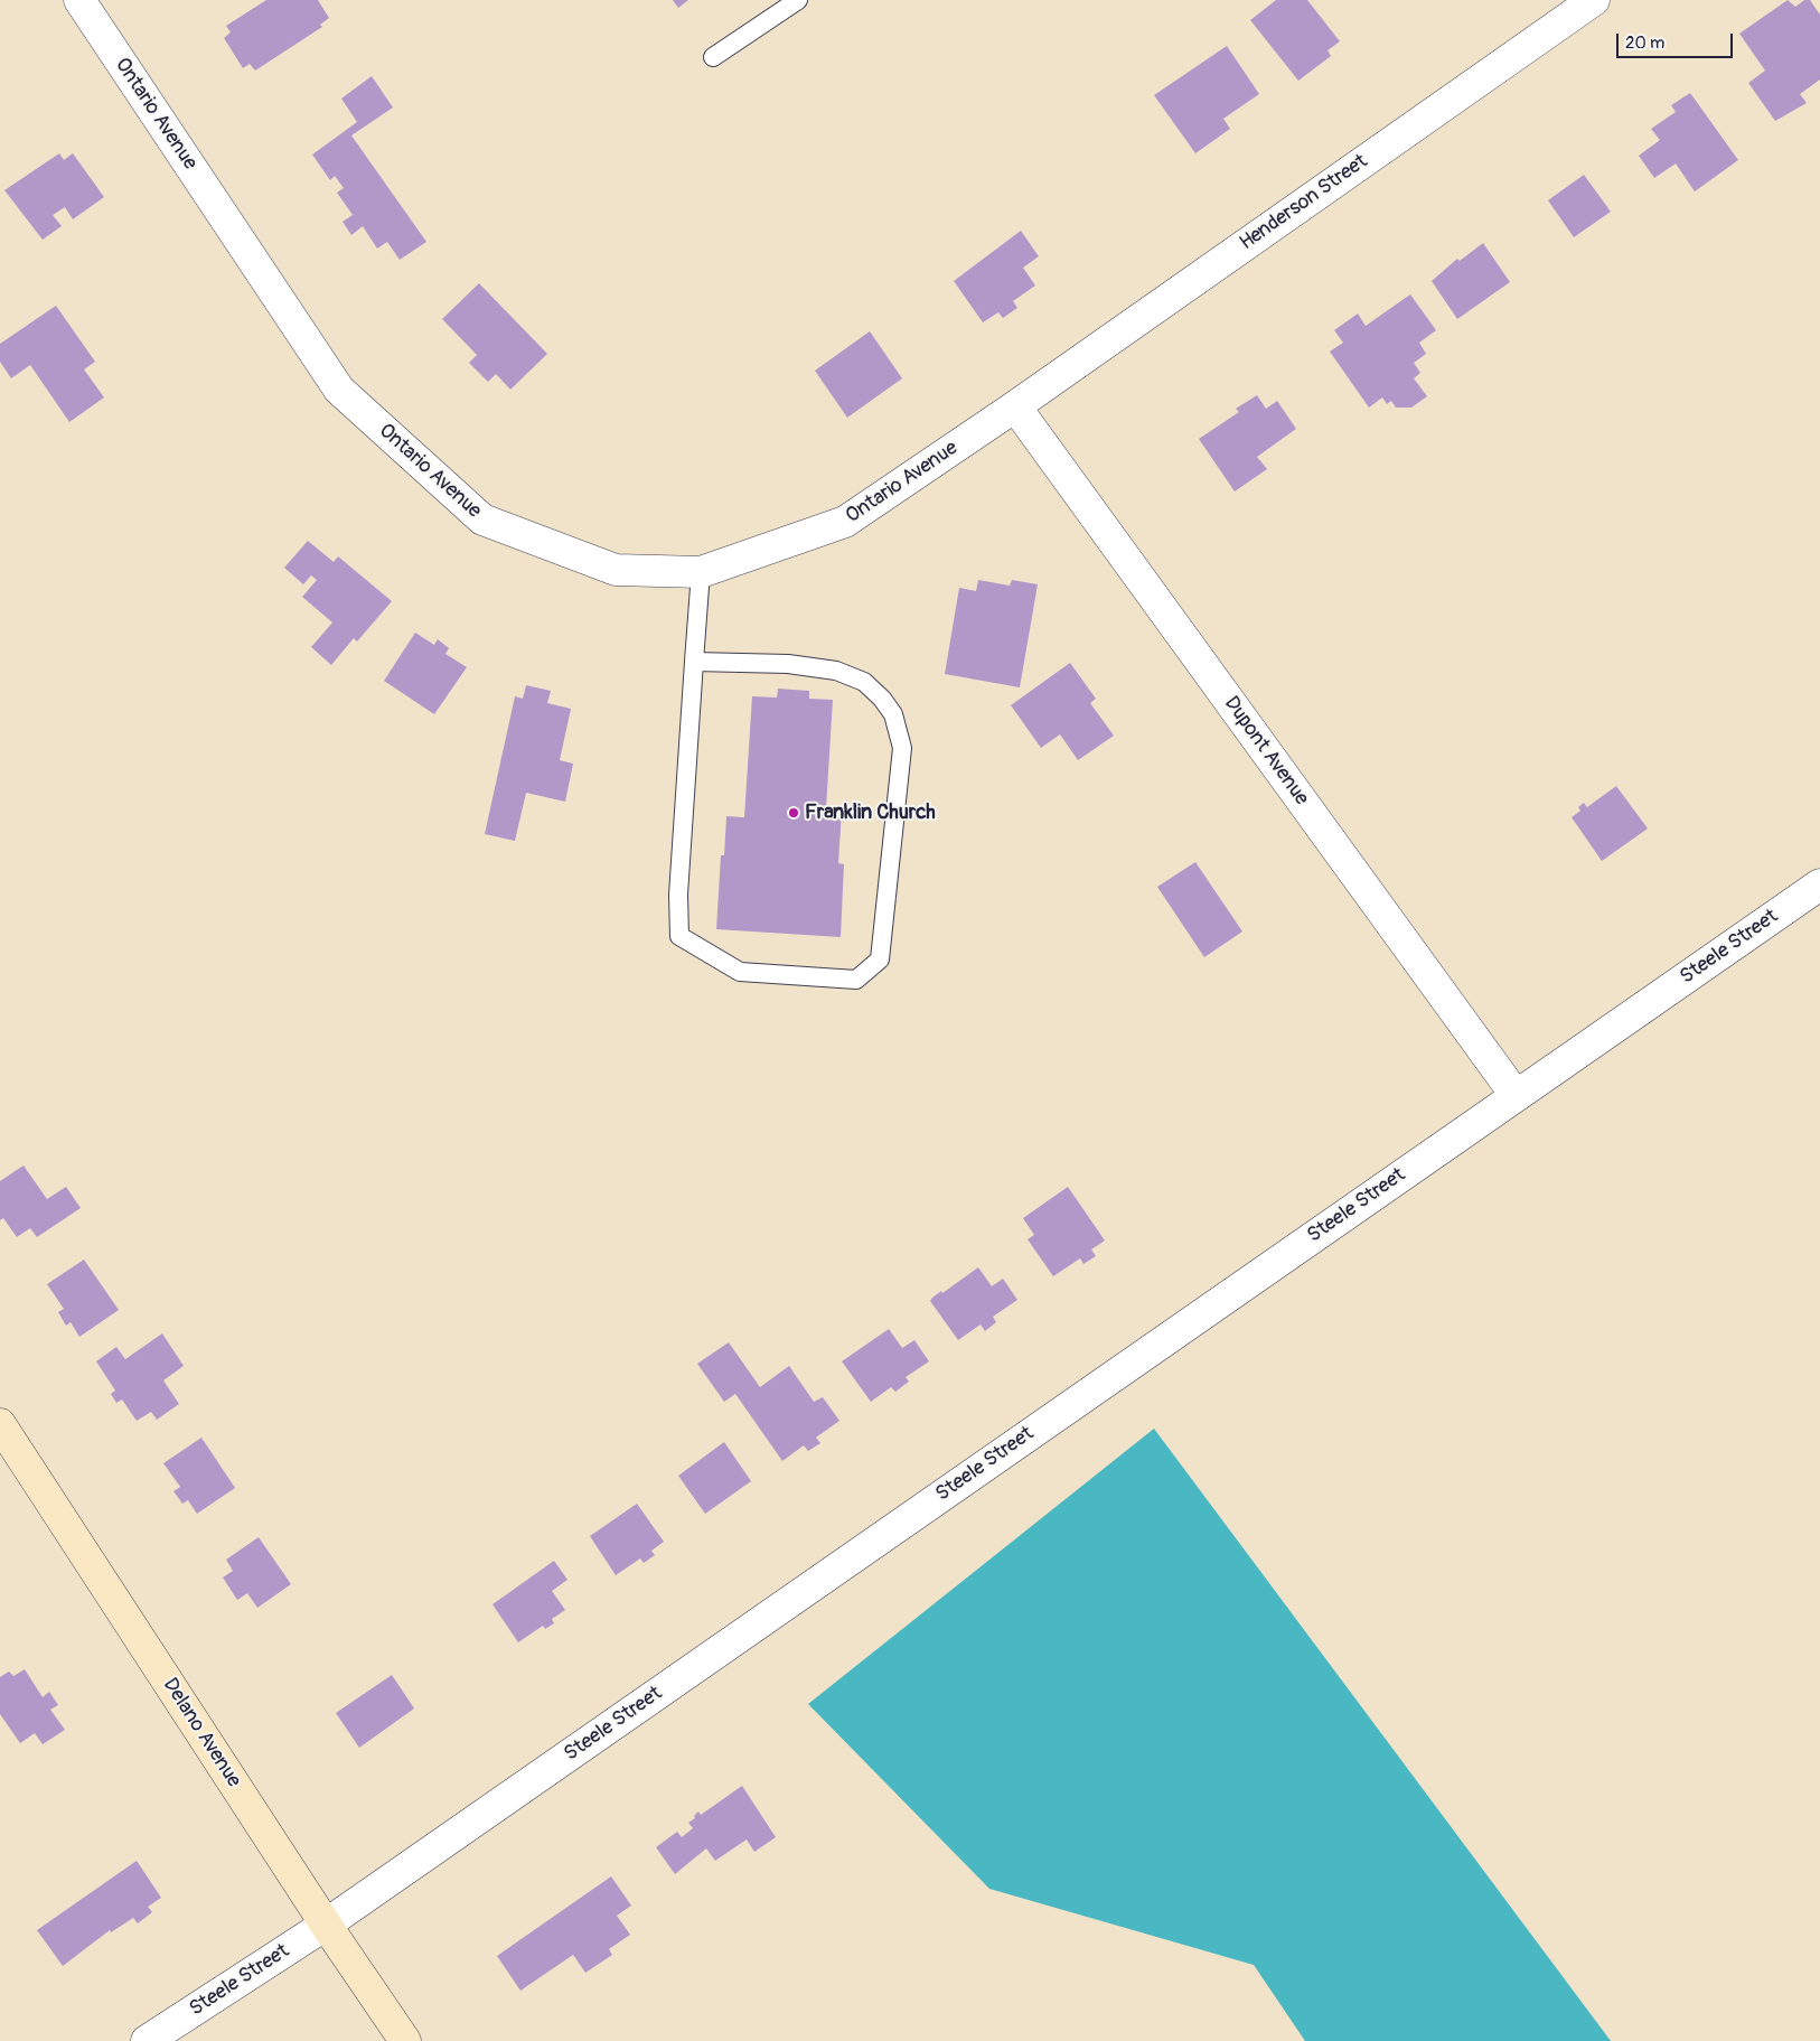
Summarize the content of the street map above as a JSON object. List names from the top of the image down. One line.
{"streets":{"main road":["Delano Avenue"],"street":["Ontario Avenue","Henderson Street","Dupont Avenue","Steele Street"]},"crossings":[["Ontario Avenue","Henderson Street"],["Ontario Avenue","Dupont Avenue"],["Henderson Street","Dupont Avenue"],["Dupont Avenue","Steele Street"],["Steele Street","Delano Avenue"]],"places":["Franklin Church"],"scale_bar":"20 m"}
